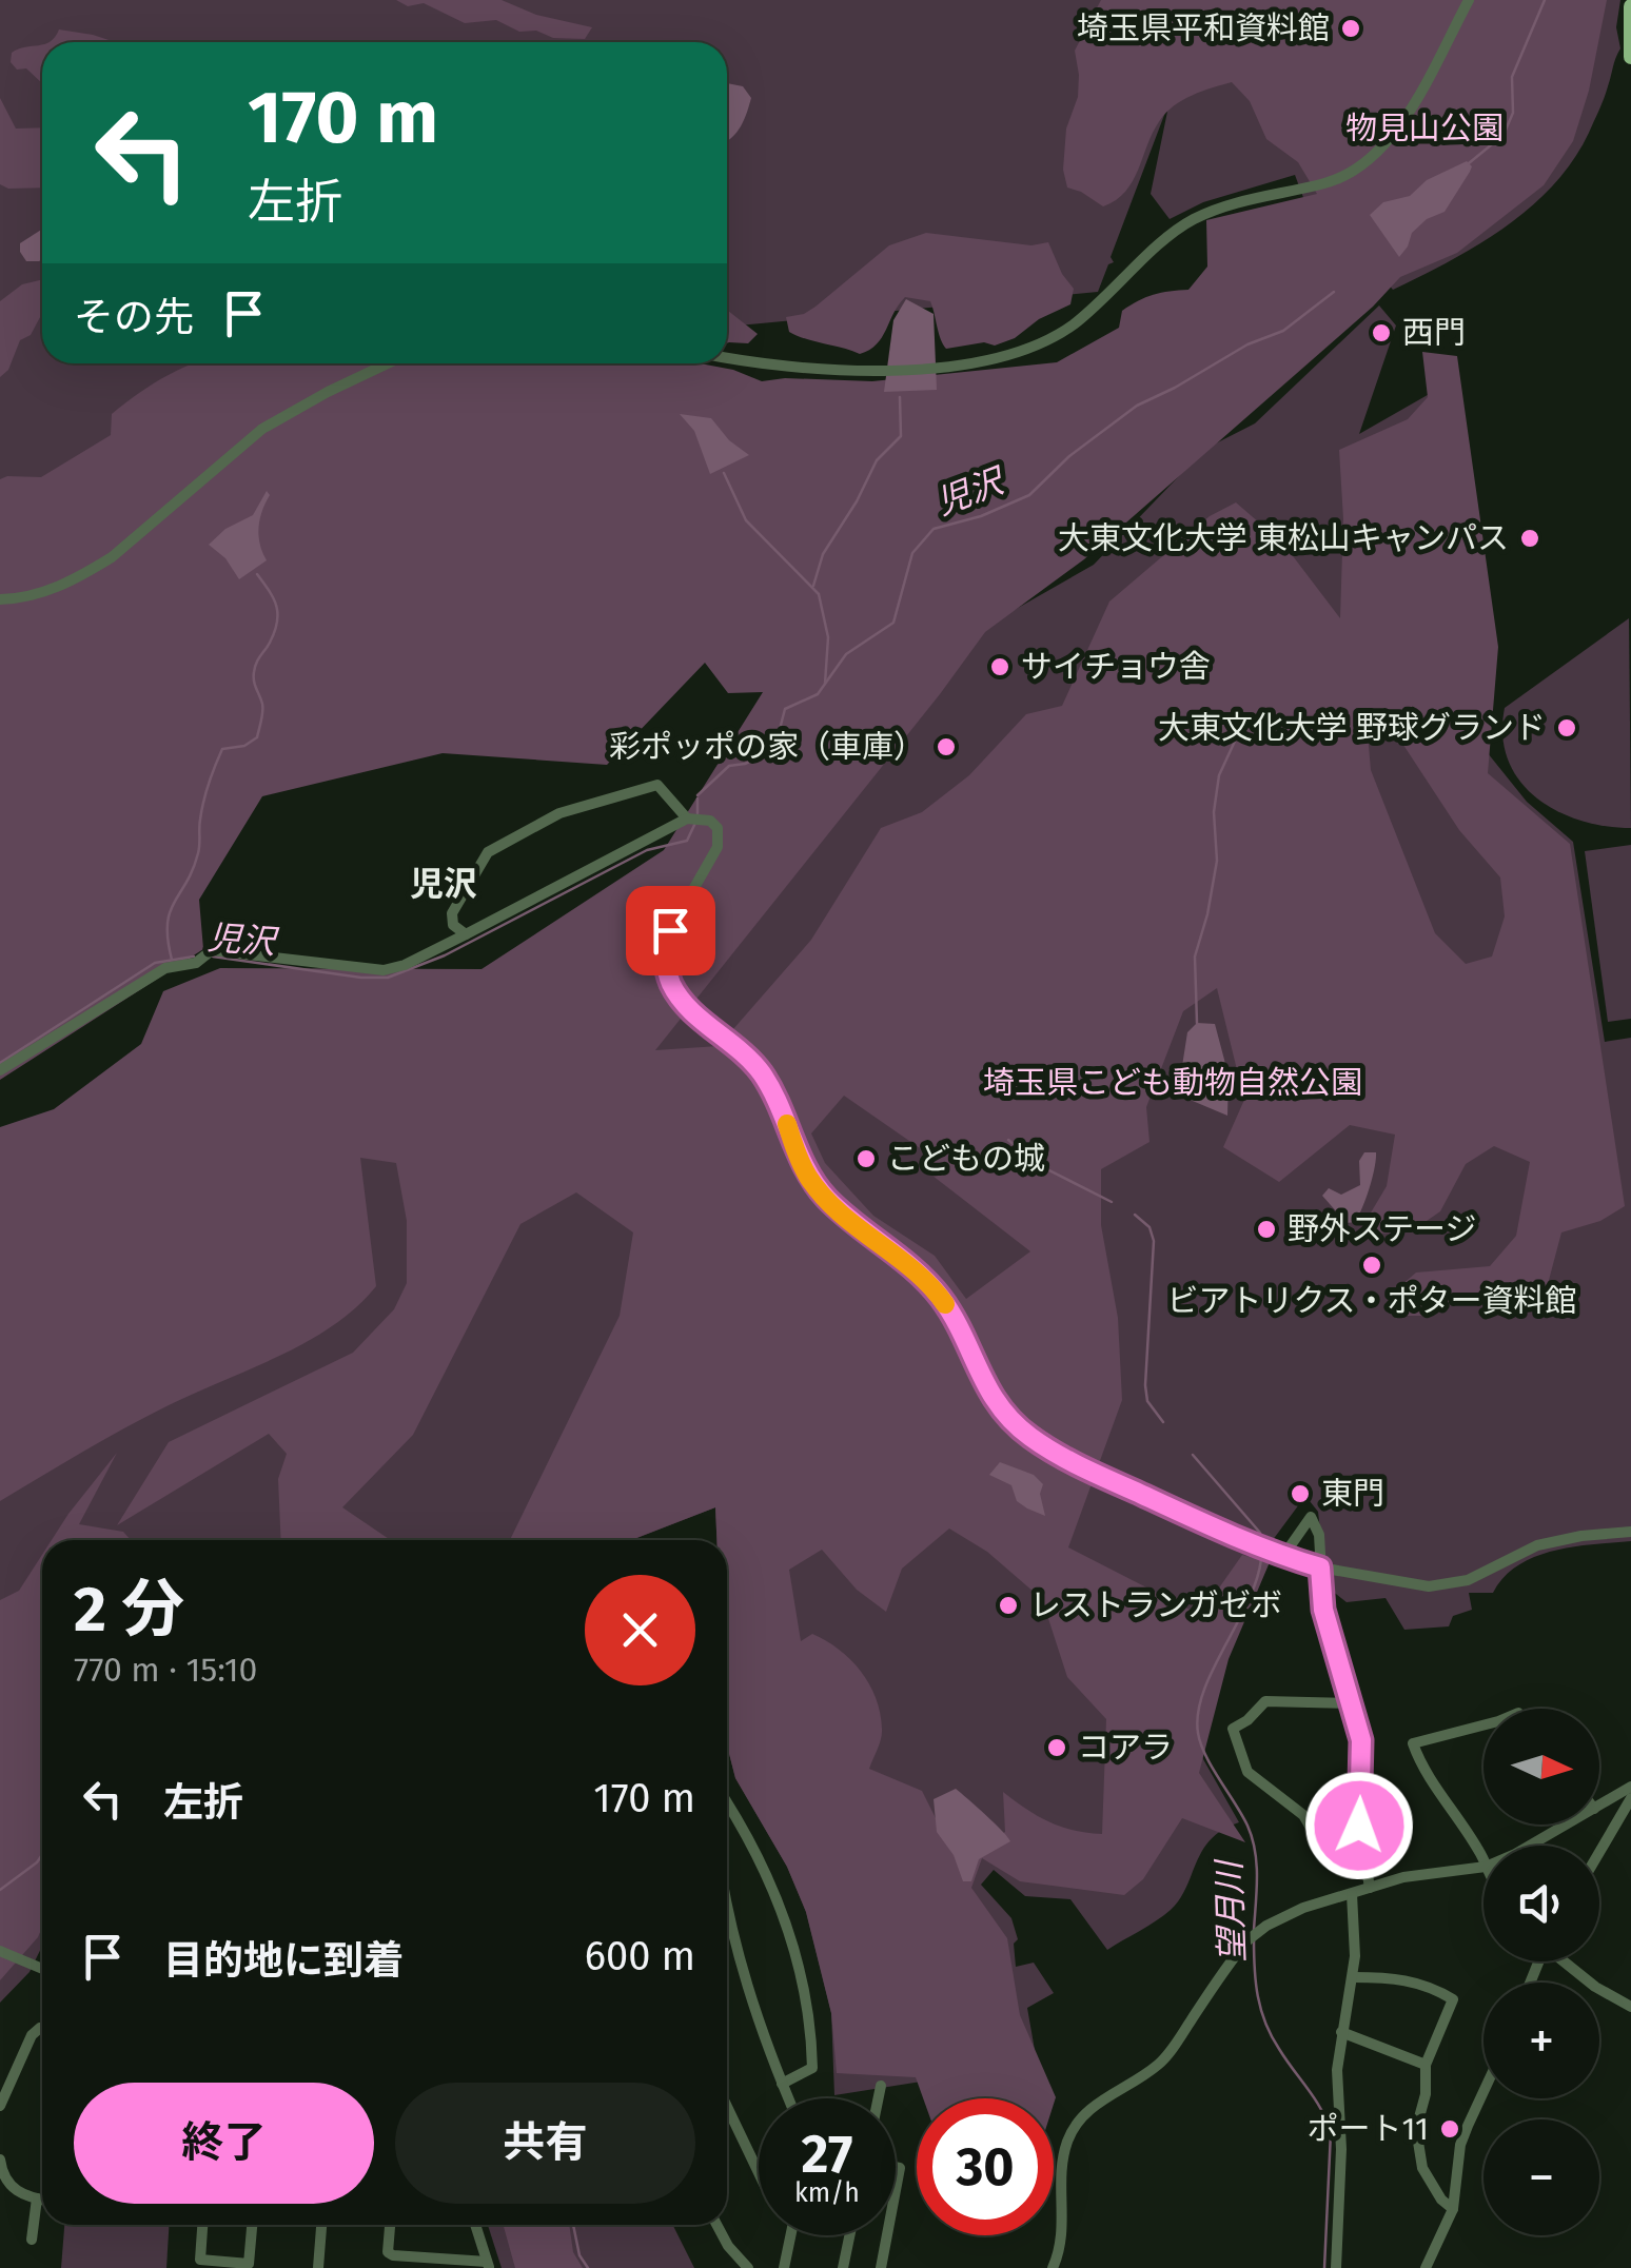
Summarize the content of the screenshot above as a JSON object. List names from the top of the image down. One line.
{"districts":["児沢"],"water":["児沢","望月川"],"parks":["物見山公園","埼玉県こども動物自然公園"],"places":["埼玉県平和資料館","西門","大東文化大学 東松山キャンパス","サイチョウ舎","大東文化大学 野球グランド","彩ポッポの家（車庫）","こどもの城","野外ステージ","ビアトリクス・ポター資料館","東門","レストランガゼボ","コアラ","ポート11"],"north":"right","page":{"turn":["170 m","左折"],"then":"その先","heading":["2 分","770 m · 15:10"],"map_buttons":["+","−"],"list":[{"name":"左折","value":"170 m"},{"name":"目的地に到着","value":"600 m"}],"buttons":["終了","共有"],"speed":"27 km/h","limit":"30"}}
